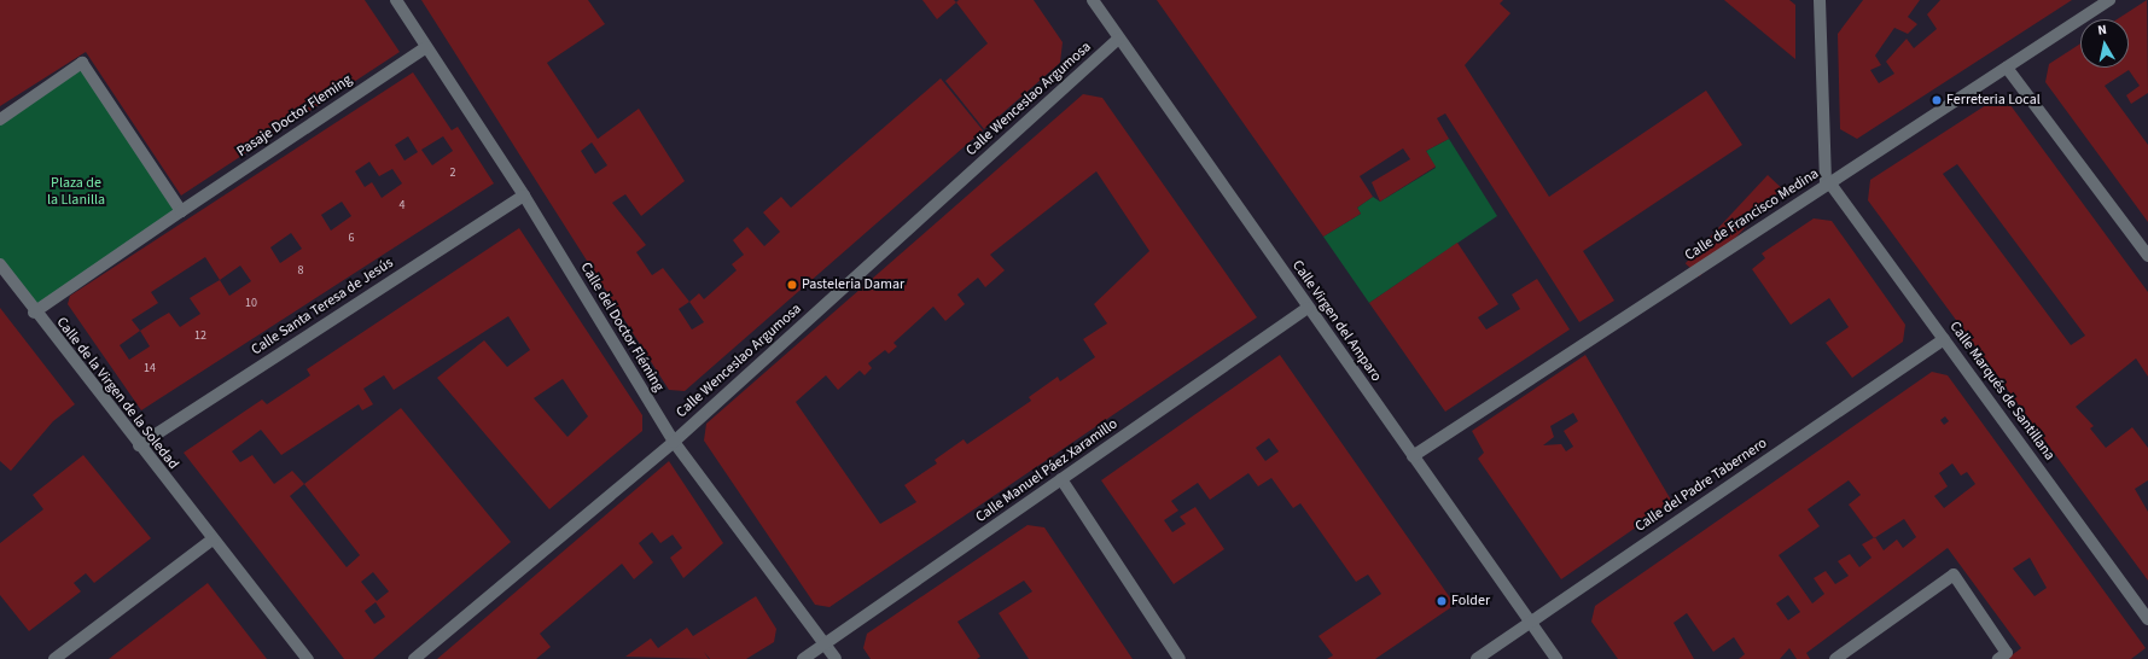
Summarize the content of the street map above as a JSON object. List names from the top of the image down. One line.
{"streets":{"street":["Calle Wenceslao Argumosa","Pasaje Doctor Fleming","Calle de Francisco Medina","Calle Santa Teresa de Jesús","Calle Virgen del Amparo","Calle del Doctor Fléming","Calle Marqués de Santillana","Calle de la Virgen de la Soledad","Calle Manuel Páez Xaramillo","Calle del Padre Tabernero"]},"crossings":[["Calle Wenceslao Argumosa","Calle Virgen del Amparo"],["Calle Wenceslao Argumosa","Calle del Doctor Fléming"],["Pasaje Doctor Fleming","Calle del Doctor Fléming"],["Calle de Francisco Medina","Calle Virgen del Amparo"],["Calle de Francisco Medina","Calle Marqués de Santillana"],["Calle Santa Teresa de Jesús","Calle del Doctor Fléming"],["Calle Santa Teresa de Jesús","Calle de la Virgen de la Soledad"],["Calle Virgen del Amparo","Calle Manuel Páez Xaramillo"],["Calle Virgen del Amparo","Calle del Padre Tabernero"],["Calle del Doctor Fléming","Calle Manuel Páez Xaramillo"],["Calle Marqués de Santillana","Calle del Padre Tabernero"]],"parks":["Plaza de la Llanilla"],"places":["Ferreteria Local","Pasteleria Damar","Folder"],"house_numbers":["2","4","6","8","10","12","14"],"north":"top"}
